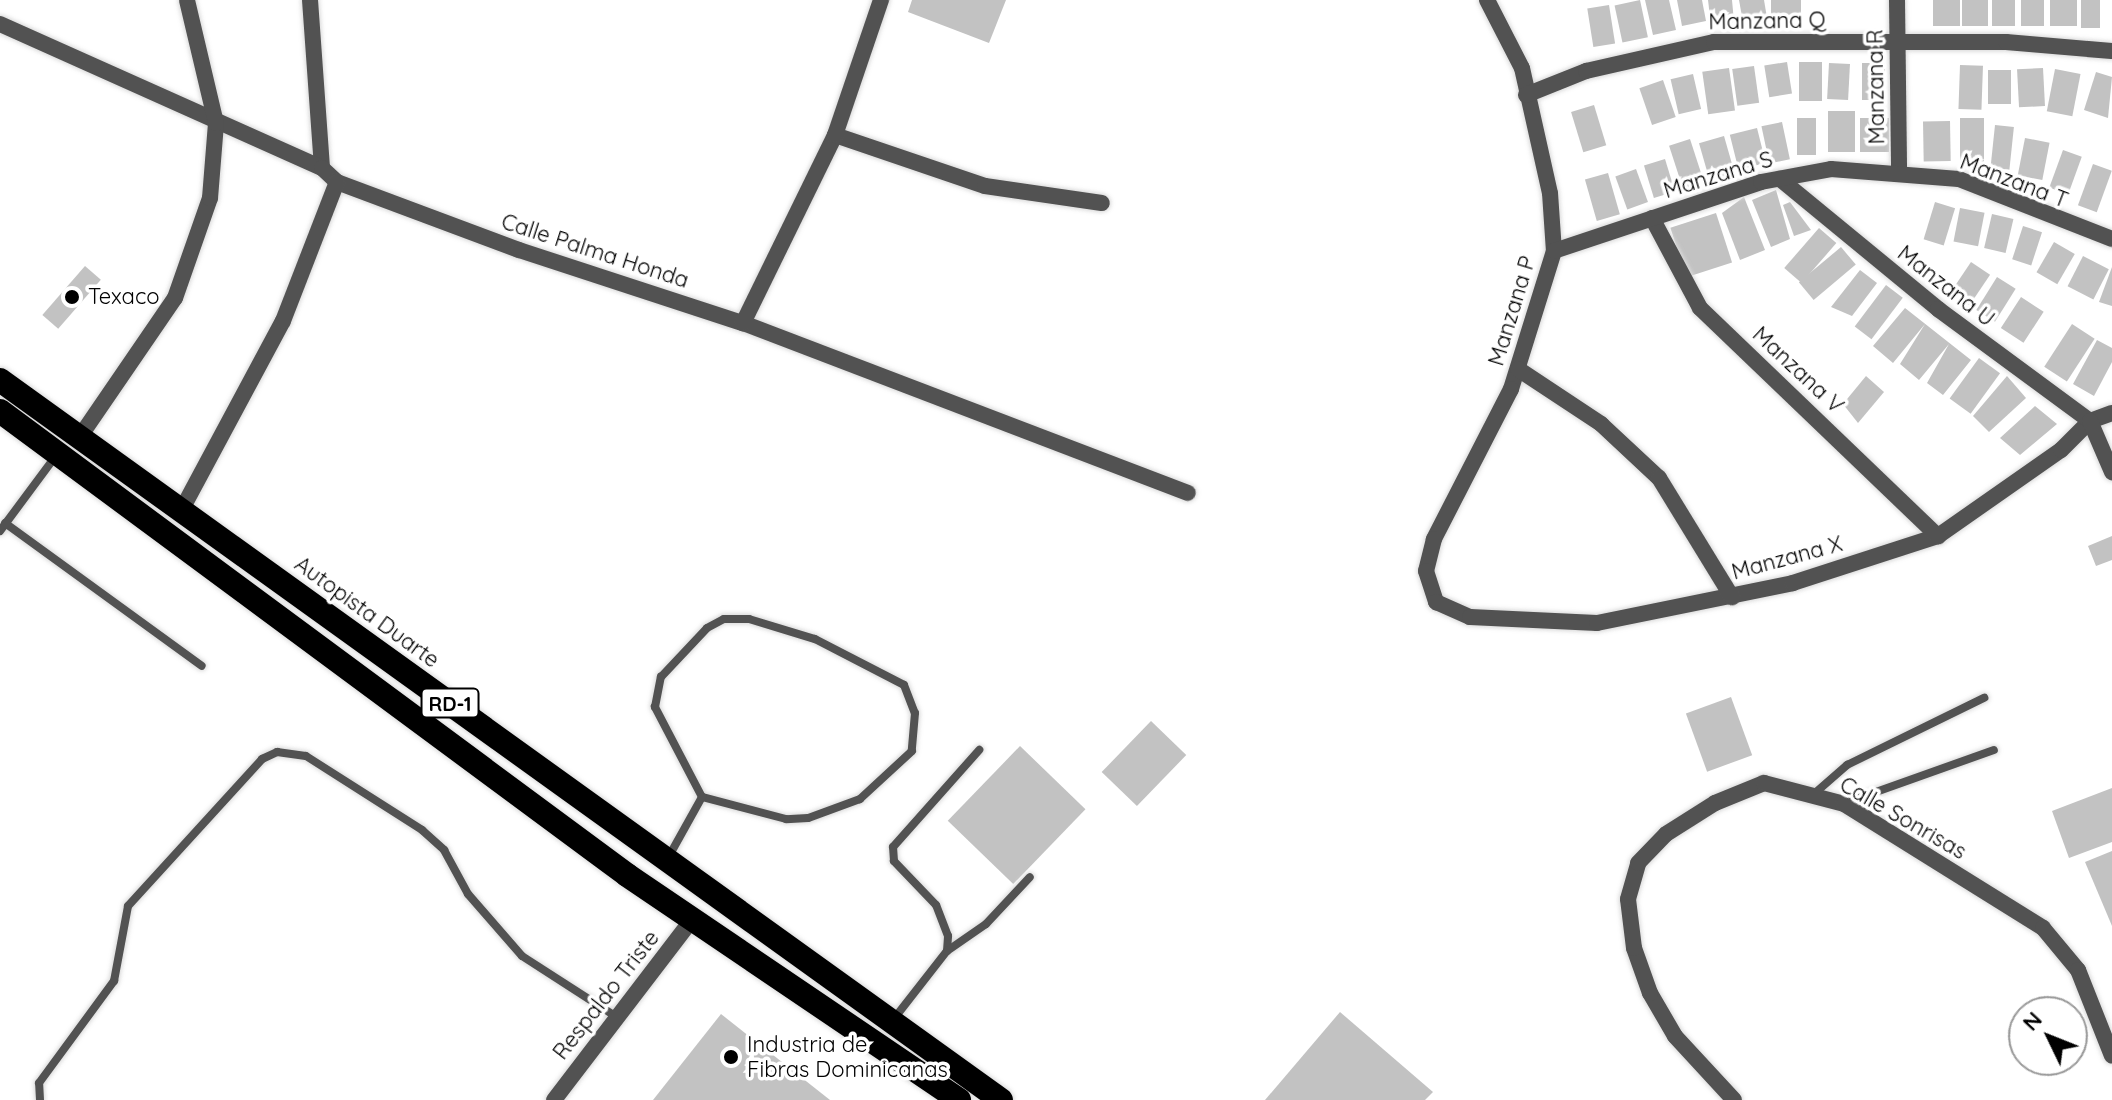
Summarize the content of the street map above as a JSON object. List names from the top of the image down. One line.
{"streets":{"highway":["Autopista Duarte","RD-1"],"street":["Manzana Q","Manzana R","Manzana S","Manzana T","Calle Palma Honda","Manzana U","Manzana P","Manzana V","Manzana X","Calle Sonrisas","Respaldo Triste"]},"crossings":[["Manzana Q","Manzana R"],["Manzana Q","Manzana P"],["Manzana R","Manzana S"],["Manzana R","Manzana T"],["Manzana S","Manzana T"],["Manzana S","Manzana U"],["Manzana S","Manzana P"],["Manzana S","Manzana V"],["Manzana U","Manzana X"],["Manzana P","Manzana X"],["Manzana V","Manzana X"],["Autopista Duarte","RD-1"],["RD-1","Respaldo Triste"]],"places":["Texaco","Industria de Fibras Dominicanas"],"north":"top left"}
